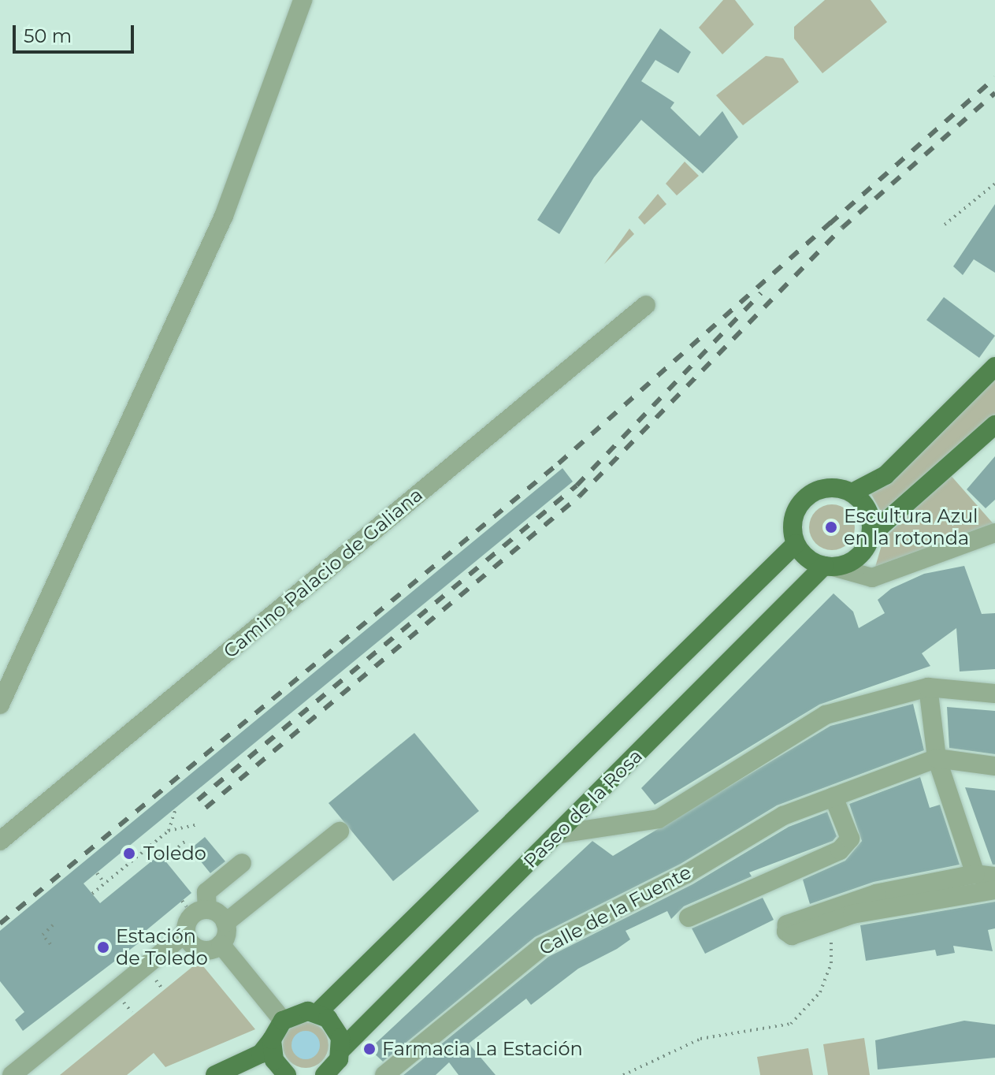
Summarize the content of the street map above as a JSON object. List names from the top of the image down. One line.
{"streets":{"main road":["Paseo de la Rosa"],"street":["Camino Palacio de Galiana","Calle de la Fuente"]},"places":["Escultura Azul en la rotonda","Toledo","Estación de Toledo","Farmacia La Estación"],"scale_bar":"50 m"}
